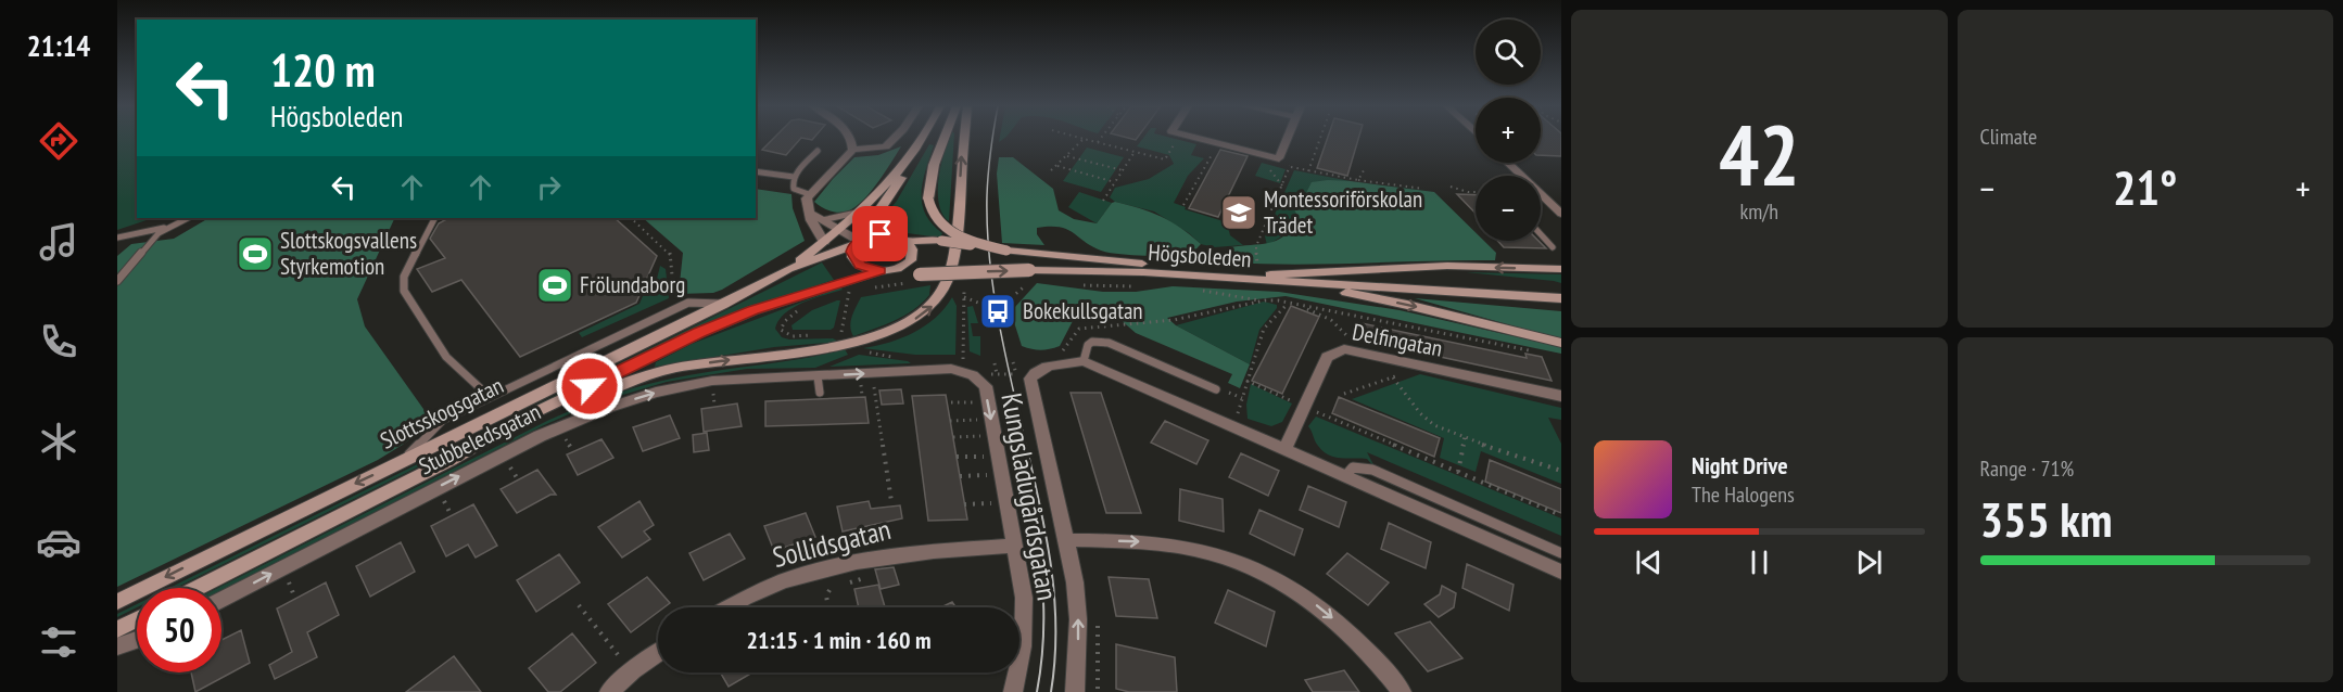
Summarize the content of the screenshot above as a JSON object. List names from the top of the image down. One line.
{"streets":{"main road":["Högsboleden","Slottsskogsgatan"],"street":["Delfingatan","Stubbeledsgatan","Kungsladugårdsgatan","Sollidsgatan"]},"crossings":[["Högsboleden","Slottsskogsgatan"],["Stubbeledsgatan","Kungsladugårdsgatan"],["Kungsladugårdsgatan","Sollidsgatan"]],"one_way":["Stubbeledsgatan"],"places":{"school or university":["Montessoriförskolan Trädet"],"sports":["Slottskogsvallens Styrkemotion","Frölundaborg"],"bus stop":["Bokekullsgatan"]},"page":{"tabs":"21:14","tile":[["42","km/h"],"Climate",["Range · 71%","355 km"]],"map_buttons":["+","−"],"turn":["120 m","Högsboleden"],"heat":["−","21°","+"],"song":["Night Drive","The Halogens"],"limit":"50","trip":"21:15 · 1 min · 160 m"}}
